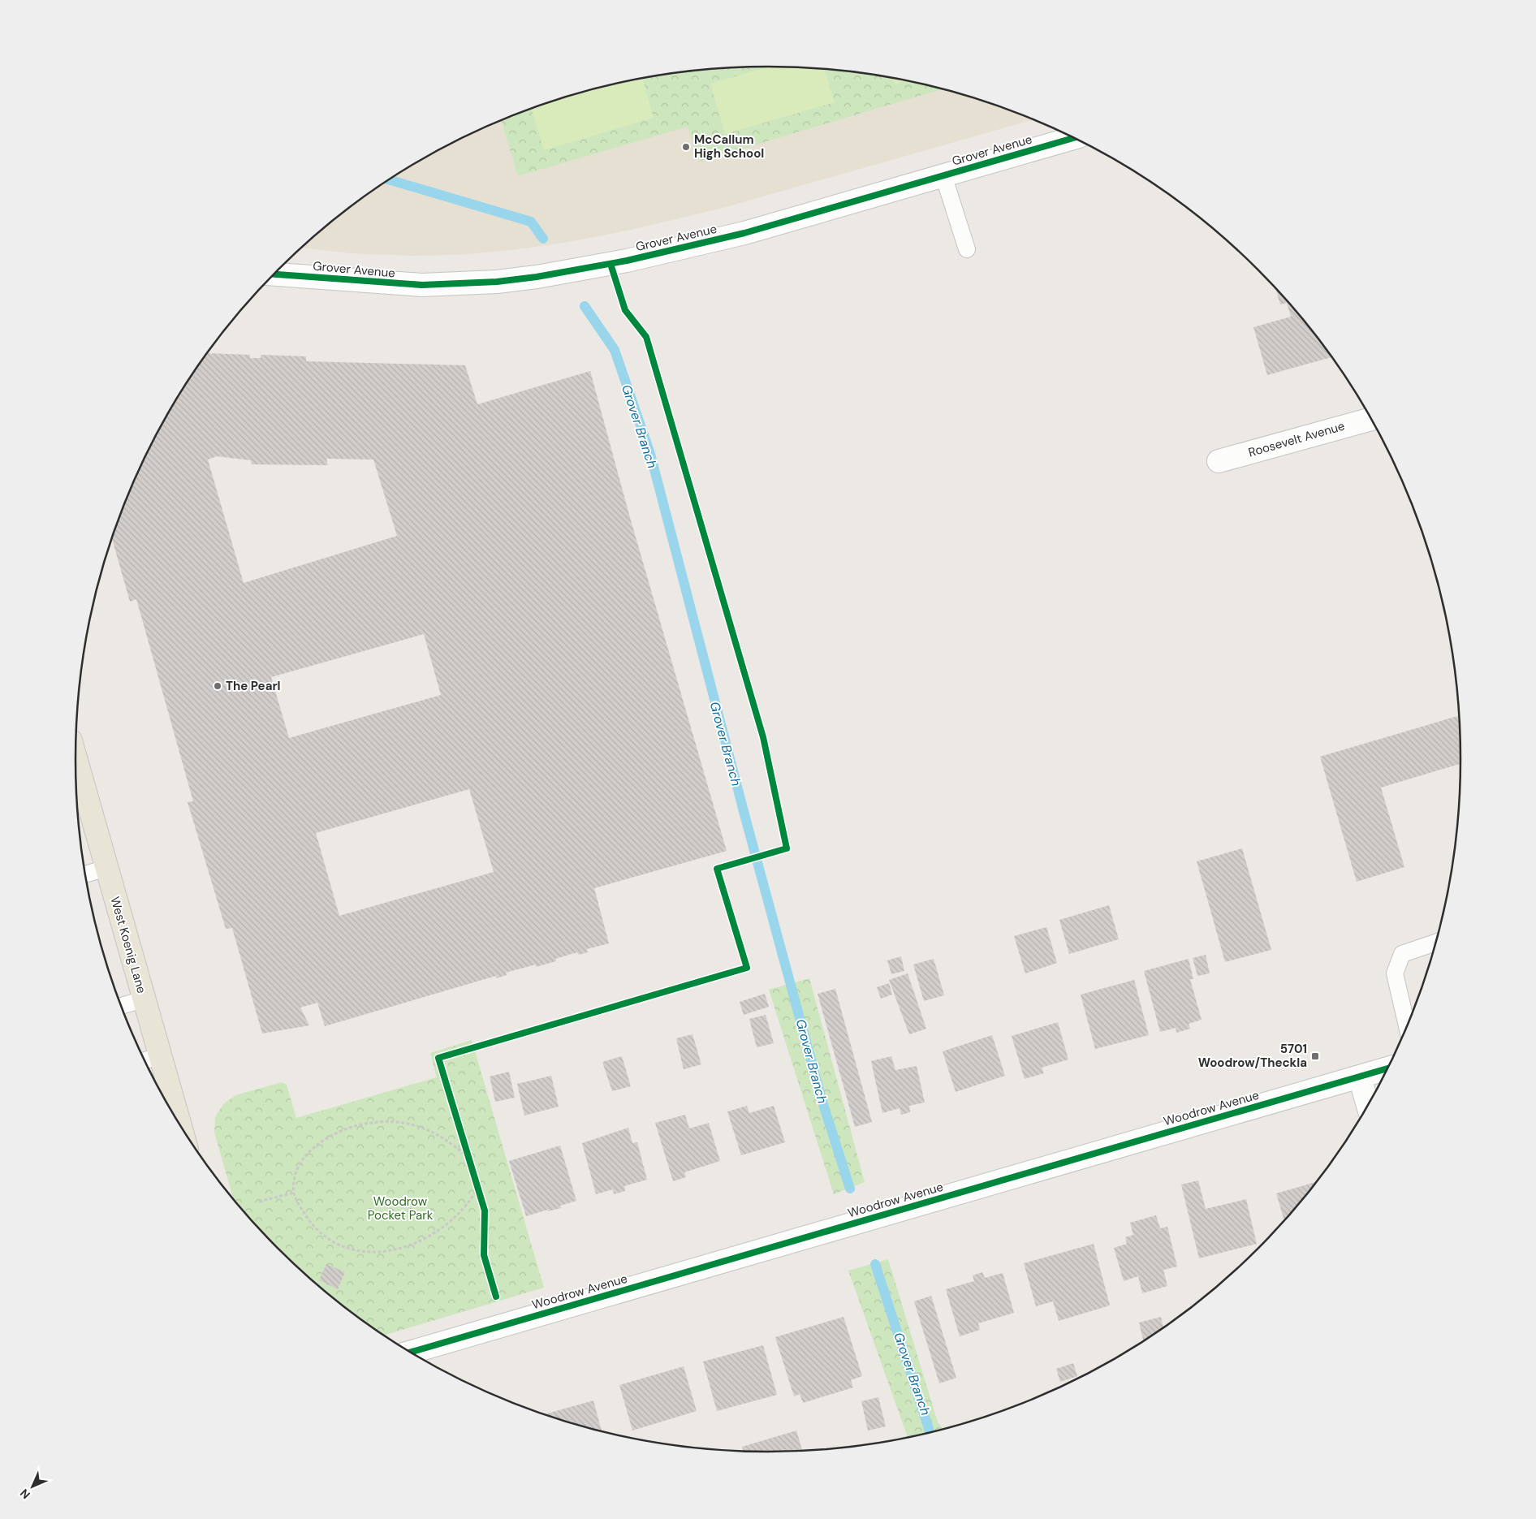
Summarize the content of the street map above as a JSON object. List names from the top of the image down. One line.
{"streets":{"main road":["West Koenig Lane"],"street":["Grover Avenue","Roosevelt Avenue","Woodrow Avenue"]},"water":["Grover Branch"],"parks":["Woodrow Pocket Park"],"places":{"other":["McCallum High School","The Pearl"],"transit":["5701 Woodrow/Theckla"]},"north":"bottom left"}
